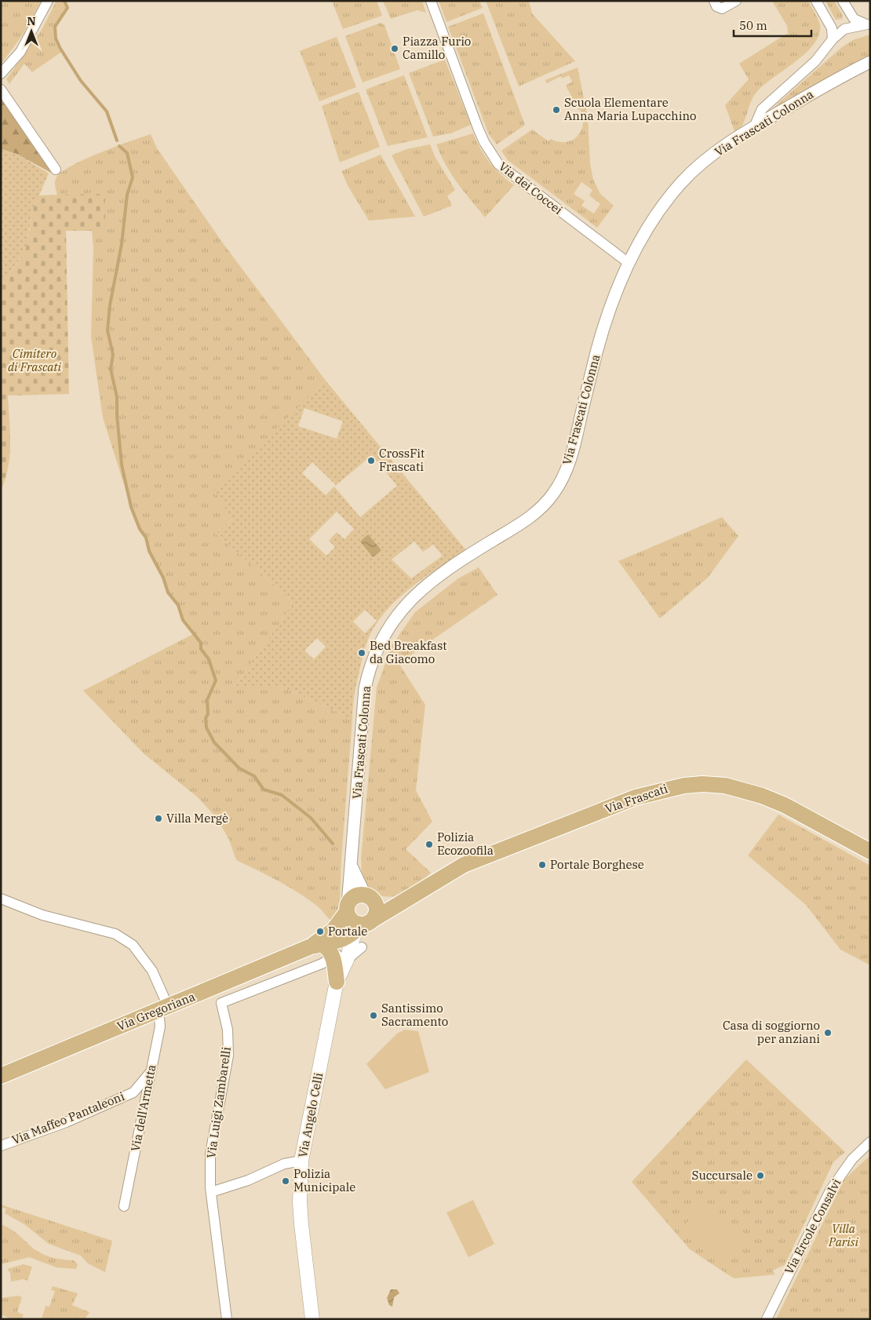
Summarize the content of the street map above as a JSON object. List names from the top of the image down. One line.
{"streets":{"main road":["Via Frascati","Via Gregoriana","Via Angelo Celli"],"street":["Via Frascati Colonna","Via dei Coccei","Via Luigi Zambarelli","Via dell'Armetta","Via Maffeo Pantaleoni","Via Ercole Consalvi"]},"crossings":[["Via Frascati Colonna","Via dei Coccei"],["Via Frascati Colonna","Via Frascati"],["Via Frascati Colonna","Via Gregoriana"],["Via Frascati Colonna","Via Angelo Celli"],["Via Frascati","Via Gregoriana"],["Via Frascati","Via Angelo Celli"],["Via Gregoriana","Via Luigi Zambarelli"],["Via Gregoriana","Via dell'Armetta"],["Via Gregoriana","Via Angelo Celli"],["Via Luigi Zambarelli","Via Angelo Celli"],["Via dell'Armetta","Via Maffeo Pantaleoni"]],"parks":["Cimitero di Frascati","Villa Parisi"],"places":["Piazza Furio Camillo","Scuola Elementare Anna Maria Lupacchino","CrossFit Frascati","Bed Breakfast da Giacomo","Villa Mergè","Polizia Ecozoofila","Portale Borghese","Portale","Santissimo Sacramento","Casa di soggiorno per anziani","Succursale","Polizia Municipale"],"scale_bar":"50 m","north":"top"}
